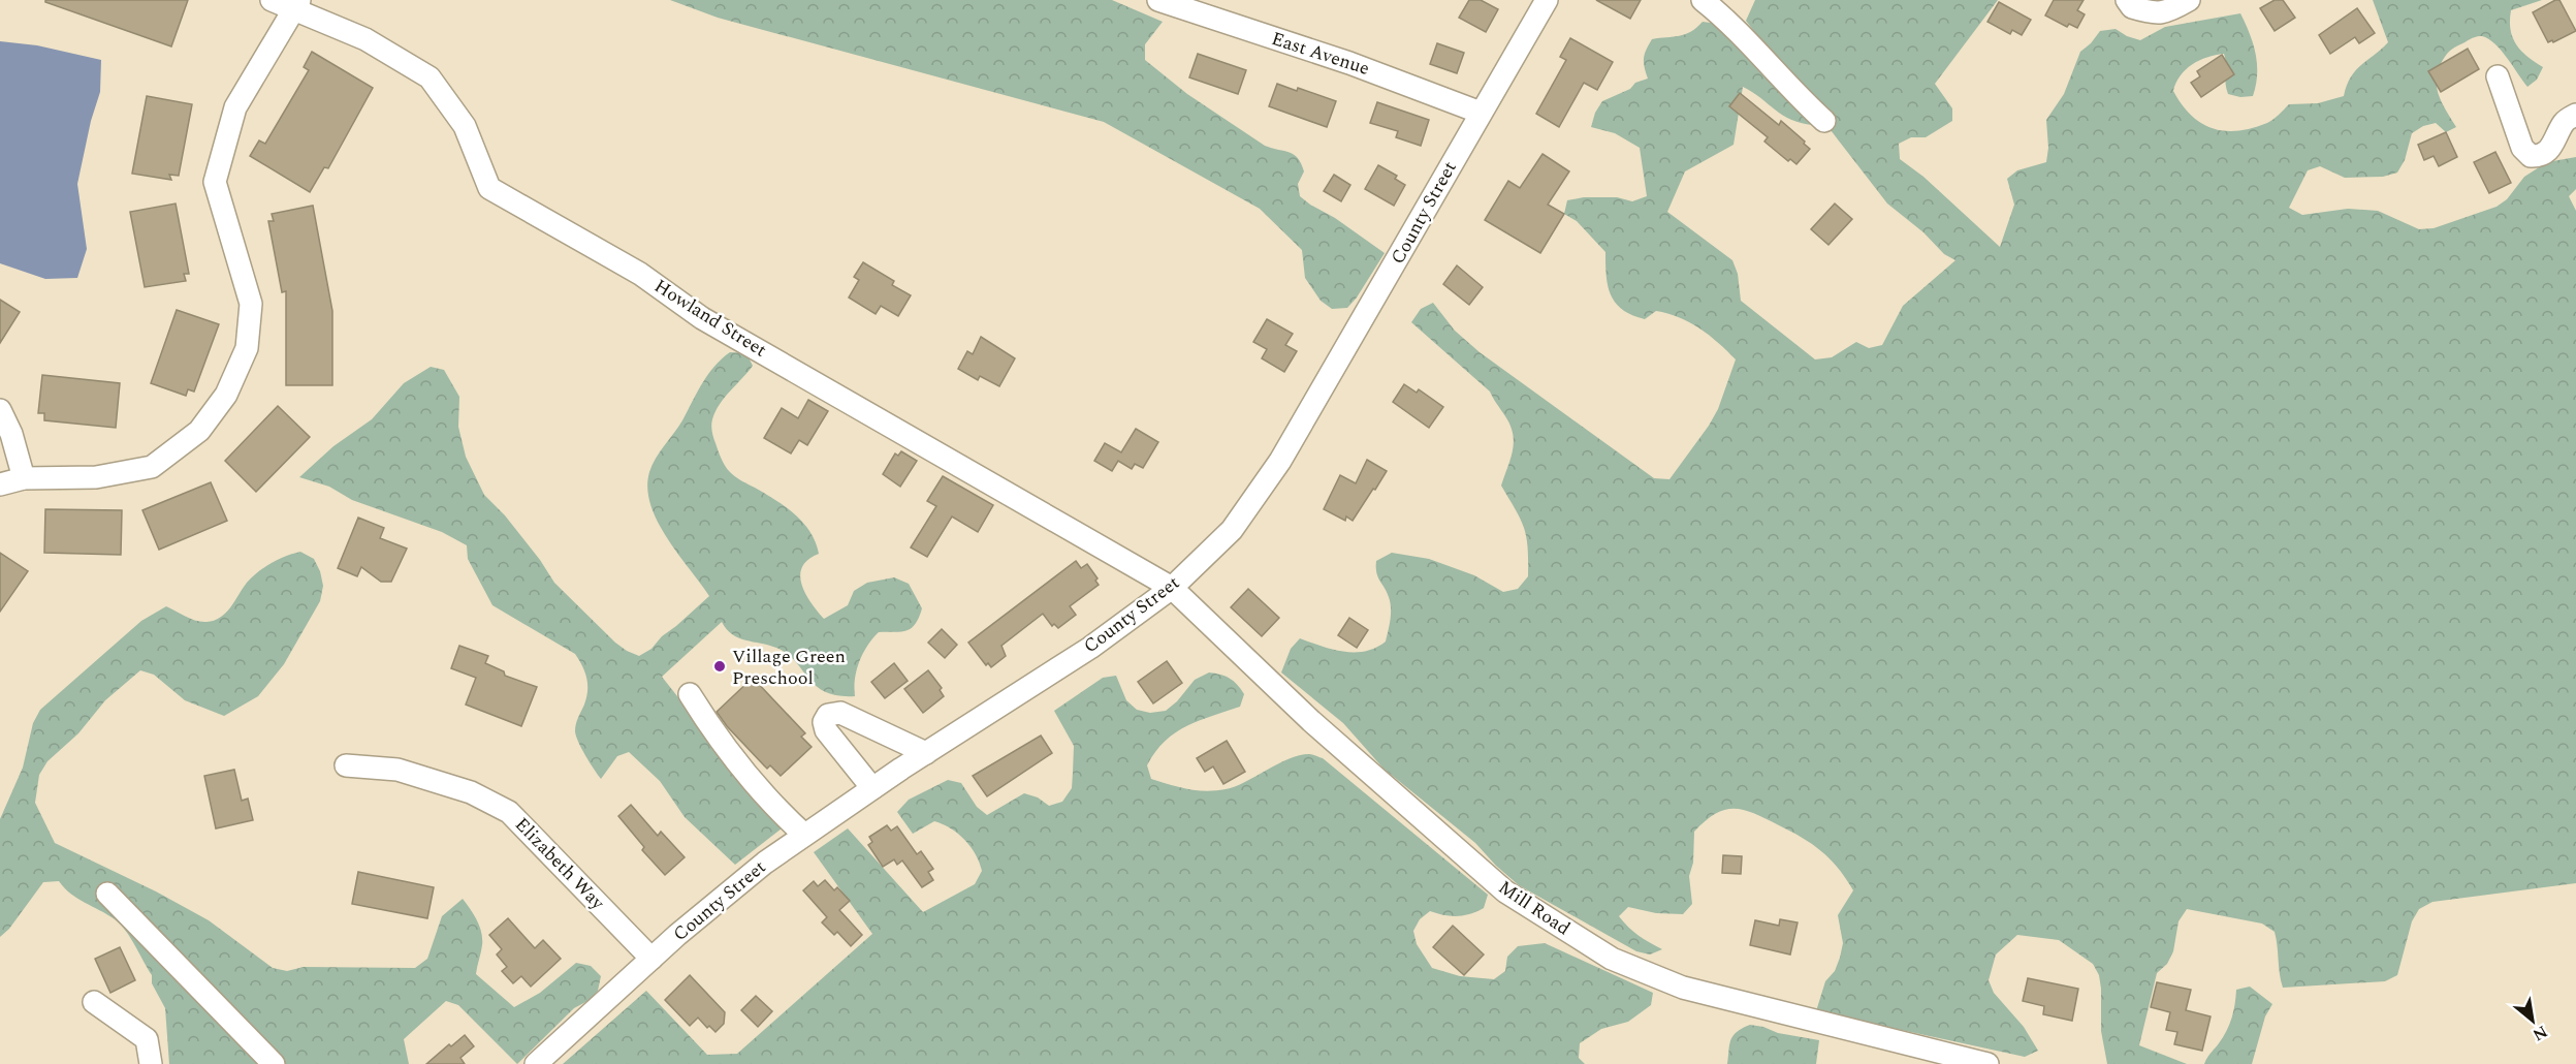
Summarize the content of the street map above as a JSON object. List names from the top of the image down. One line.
{"streets":{"street":["East Avenue","County Street","Howland Street","Elizabeth Way","Mill Road"]},"crossings":[["East Avenue","County Street"],["County Street","Howland Street"],["County Street","Elizabeth Way"],["County Street","Mill Road"],["Howland Street","Mill Road"]],"places":["Village Green Preschool"],"north":"bottom right"}
